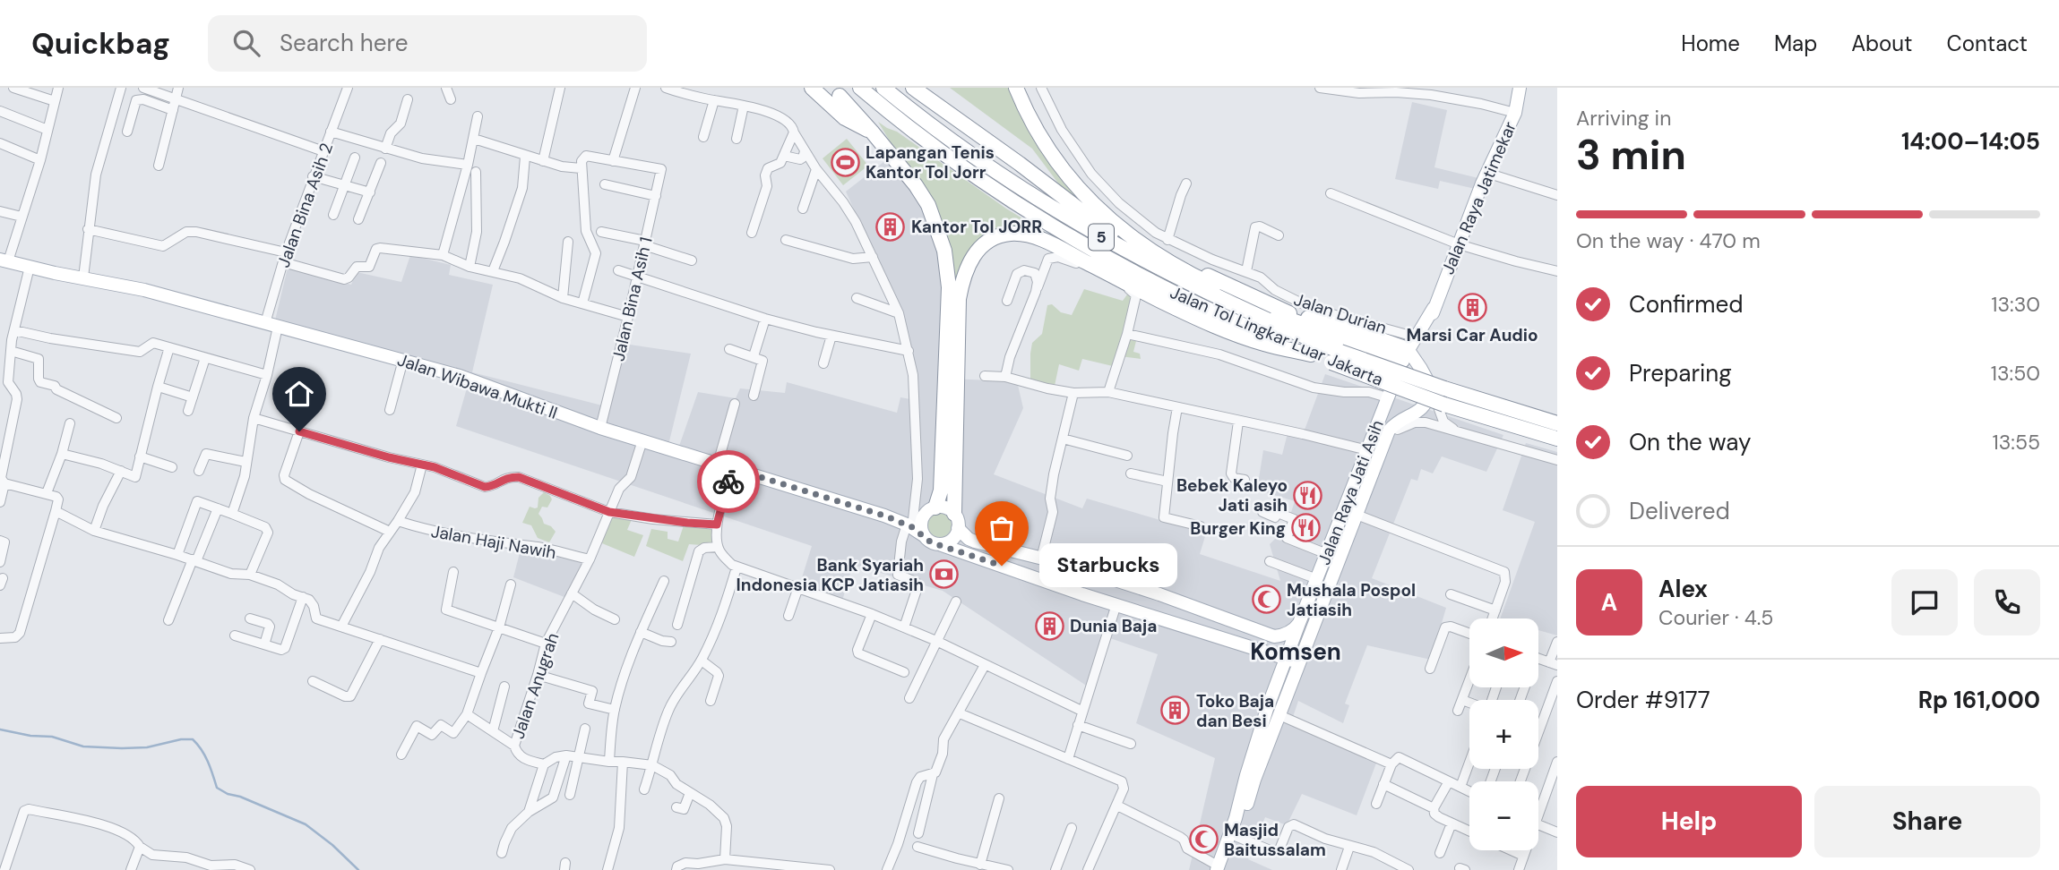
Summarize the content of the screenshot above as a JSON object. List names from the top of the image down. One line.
{"streets":{"highway":["5","Jalan Tol Lingkar Luar Jakarta"],"main road":["Jalan Raya Jatimekar","Jalan Wibawa Mukti II","Jalan Raya Jati Asih"],"street":["Jalan Bina Asih 2","Jalan Bina Asih 1","Jalan Durian","Jalan Haji Nawih","Jalan Anugrah"]},"crossings":[["Jalan Raya Jatimekar","Jalan Raya Jati Asih"],["Jalan Bina Asih 2","Jalan Wibawa Mukti II"],["Jalan Bina Asih 1","Jalan Wibawa Mukti II"],["Jalan Durian","Jalan Raya Jati Asih"],["Jalan Tol Lingkar Luar Jakarta","Jalan Raya Jati Asih"],["Jalan Wibawa Mukti II","Jalan Anugrah"],["Jalan Haji Nawih","Jalan Anugrah"]],"districts":["Komsen"],"places":{"sports":["Lapangan Tenis Kantor Tol Jorr"],"building":["Kantor Tol JORR","Marsi Car Audio","Dunia Baja","Toko Baja dan Besi"],"restaurant":["Bebek Kaleyo Jati asih","Burger King"],"other":["Starbucks"],"bank":["Bank Syariah Indonesia KCP Jatiasih"],"mosque":["Mushala Pospol Jatiasih","Masjid Baitussalam"]},"north":"right","page":{"header":"Quickbag","search":"Search here","nav":["Home","Map","About","Contact"],"heading":["3 min","Arriving in","14:00–14:05"],"panel":["Alex","Courier · 4.5","Order #9177","Rp 161,000"],"bar":"On the way · 470 m","list":[["Confirmed","13:30"],["Preparing","13:50"],["On the way","13:55"],"Delivered"],"bubble":"Starbucks","round":"A","map_buttons":["+","−"],"buttons":["Help","Share"]}}
